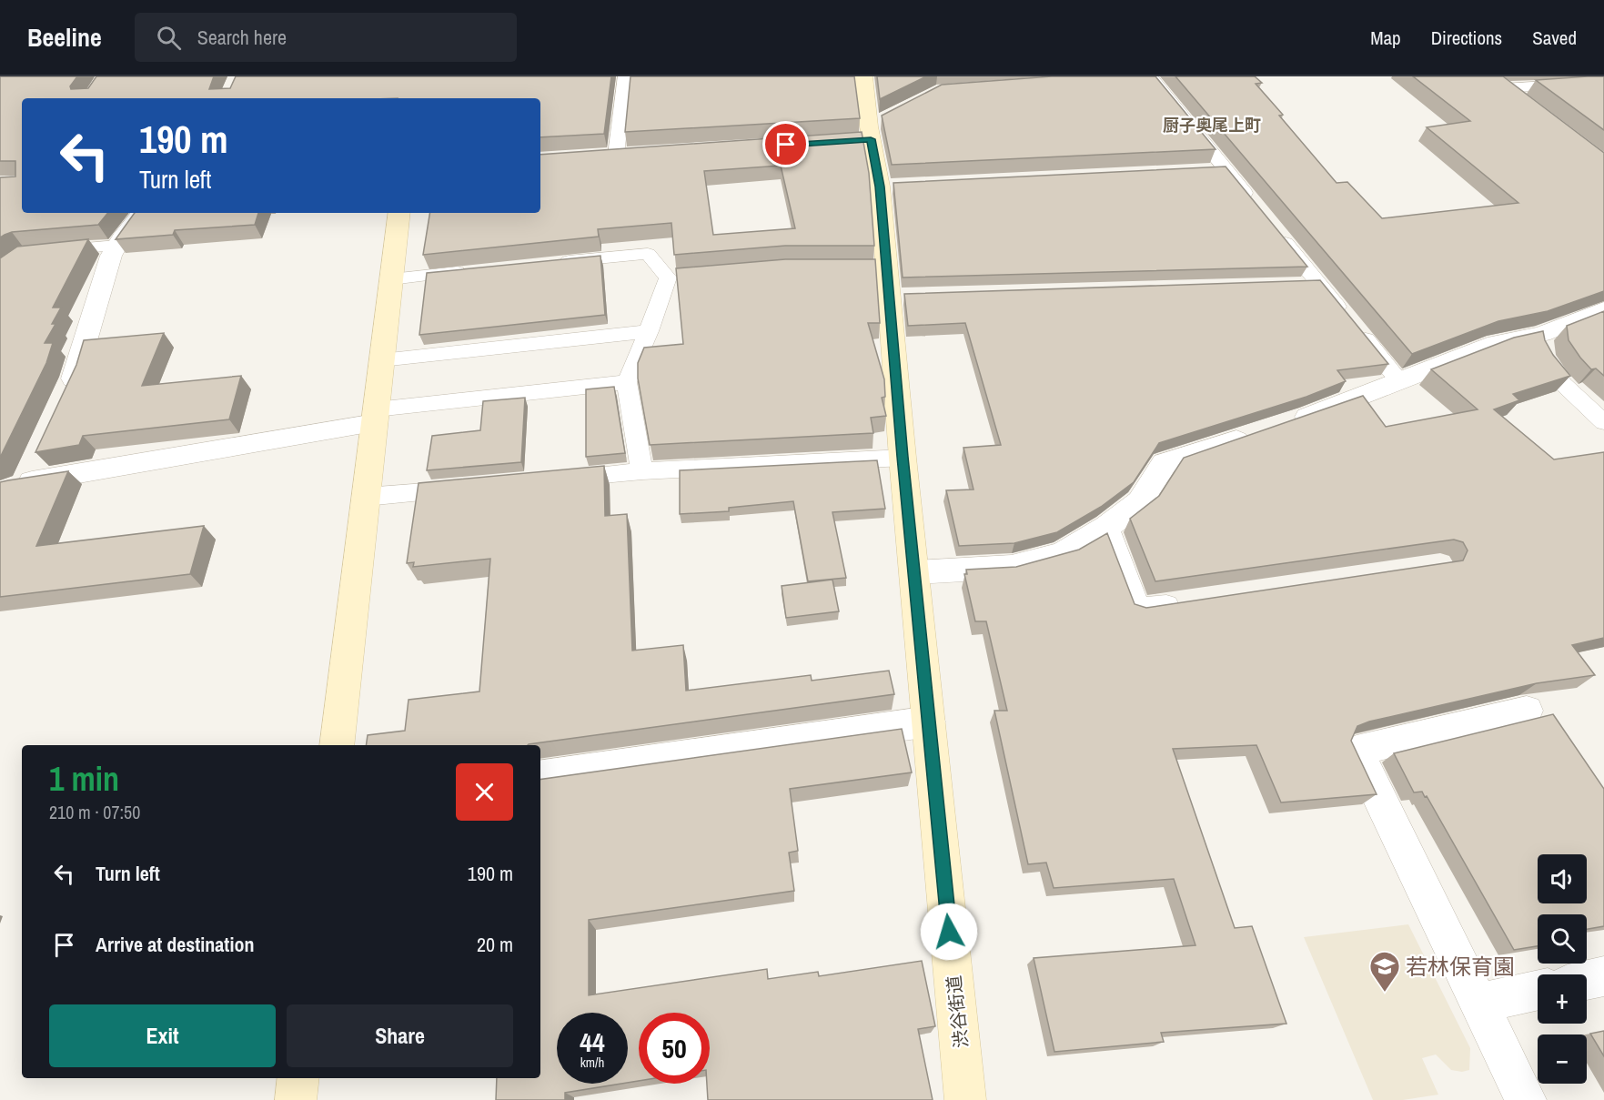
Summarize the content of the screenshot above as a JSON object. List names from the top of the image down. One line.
{"streets":{"main road":["渋谷街道"]},"districts":["厨子奥尾上町"],"places":{"school or university":["若林保育園"]},"page":{"header":"Beeline","search":"Search here","nav":["Map","Directions","Saved"],"turn":["190 m","Turn left"],"heading":["1 min","210 m · 07:50"],"list":[{"name":"Turn left","value":"190 m"},{"name":"Arrive at destination","value":"20 m"}],"map_buttons":["+","−"],"buttons":["Exit","Share"],"speed":"44 km/h","limit":"50"}}
